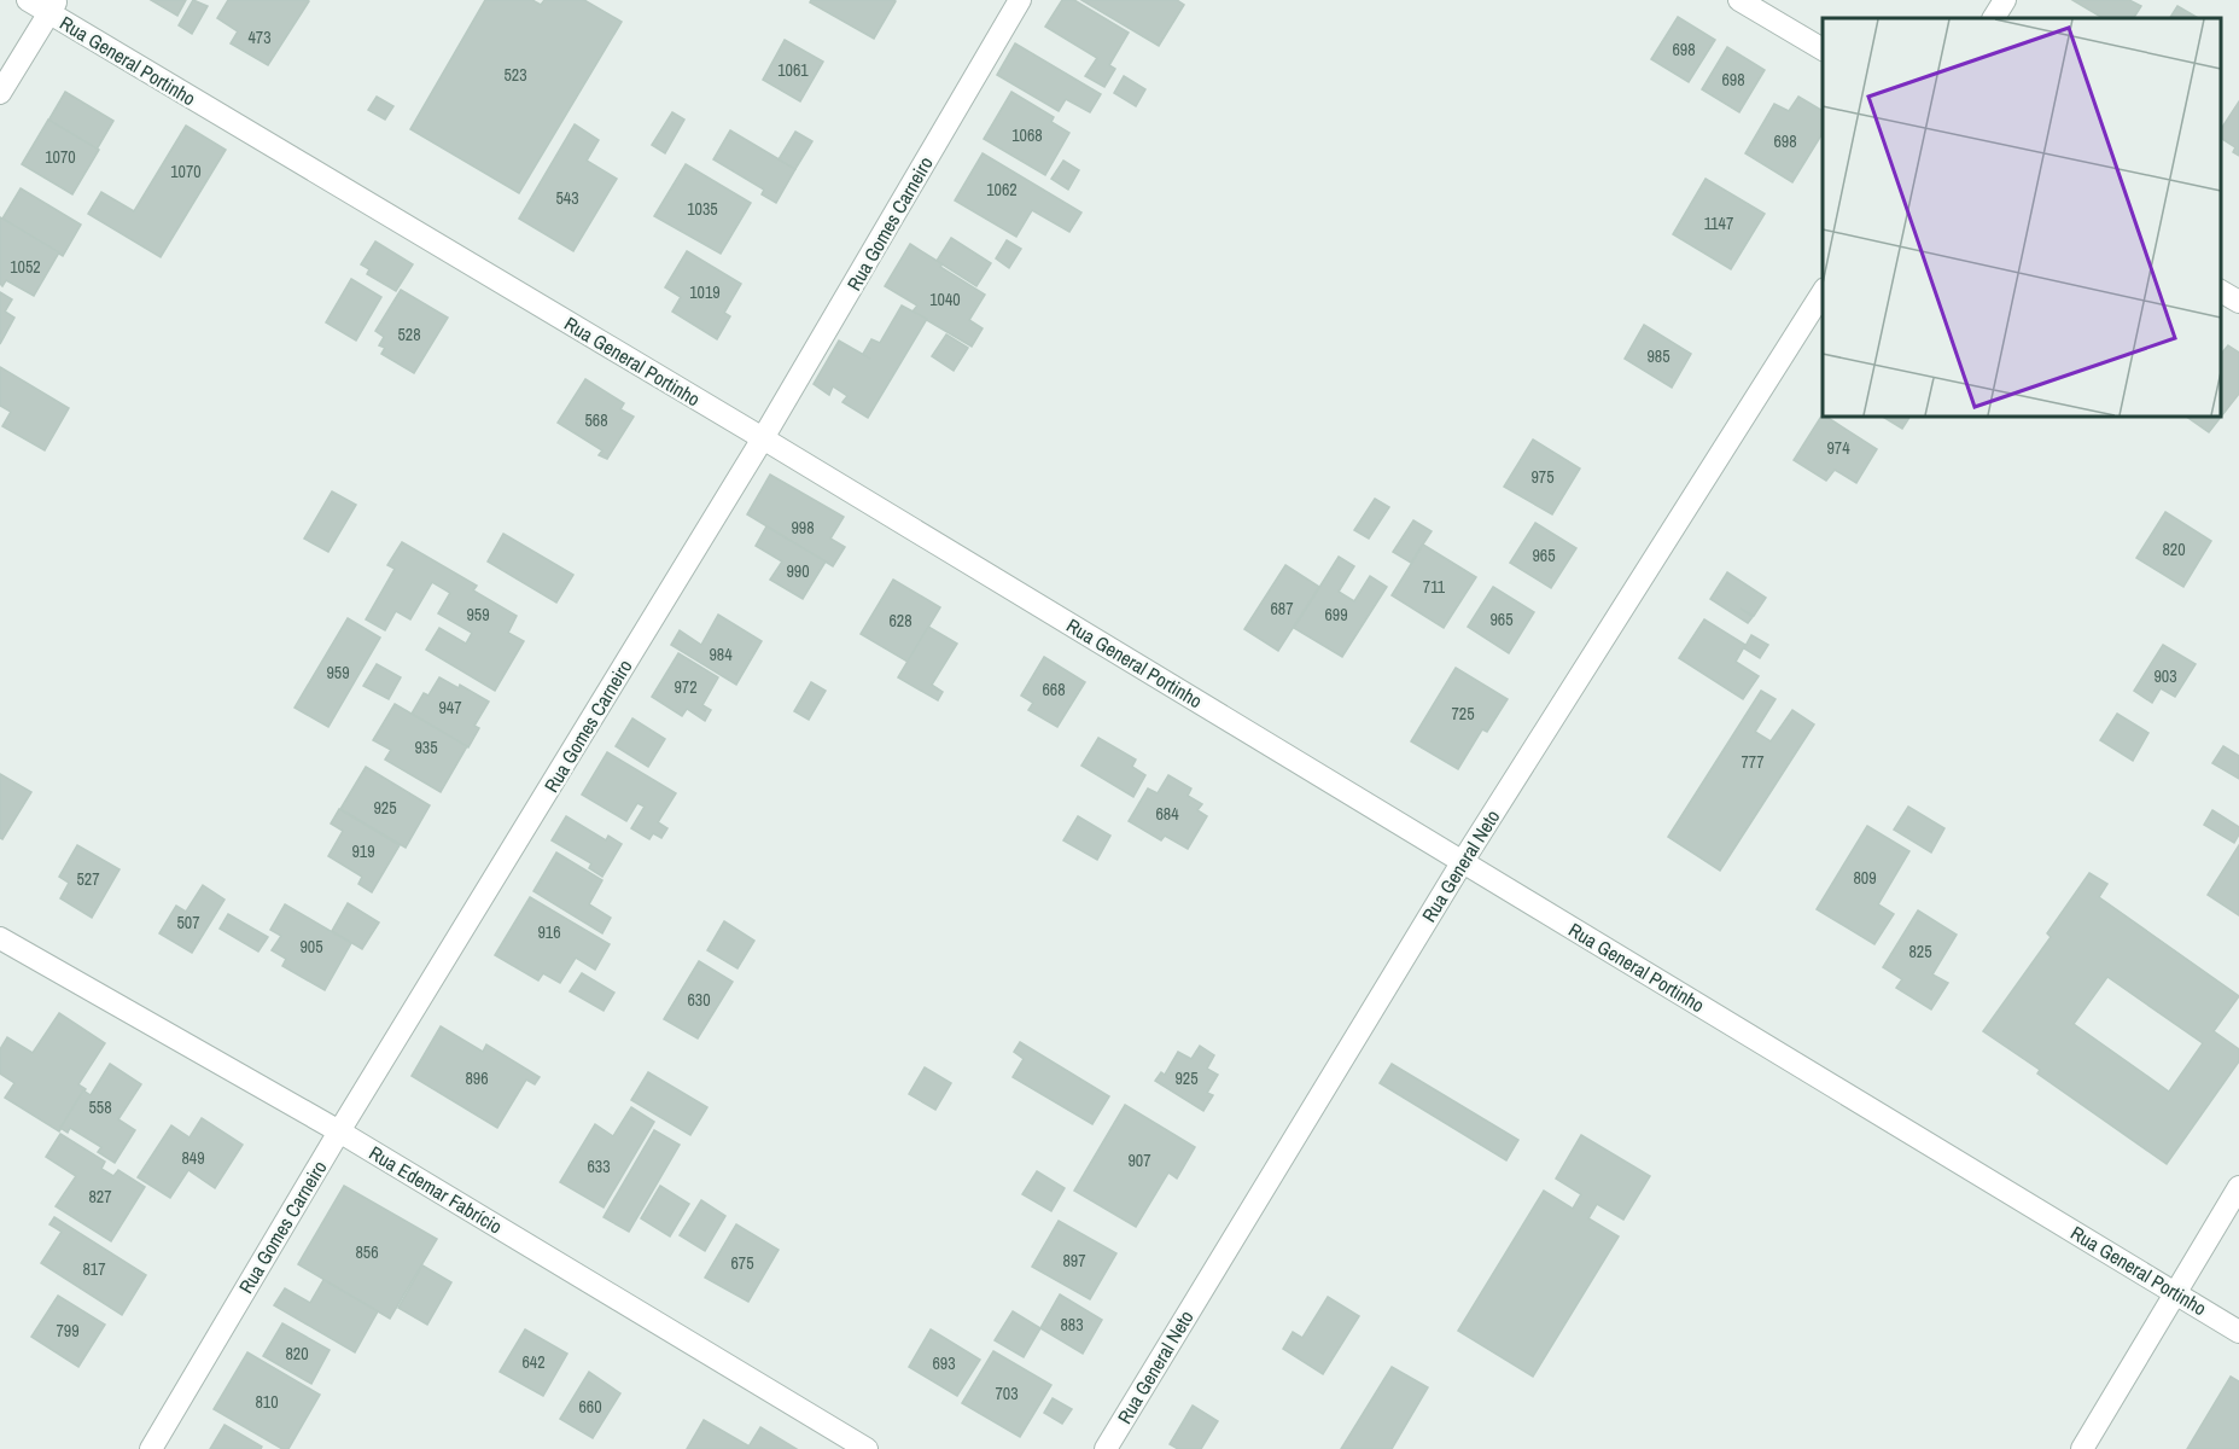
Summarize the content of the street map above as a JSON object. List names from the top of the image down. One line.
{"streets":{"street":["Rua General Portinho","Rua Gomes Carneiro","Rua General Neto","Rua Edemar Fabrício"]},"crossings":[["Rua General Portinho","Rua Gomes Carneiro"],["Rua General Portinho","Rua General Neto"],["Rua Gomes Carneiro","Rua Edemar Fabrício"]],"house_numbers":["473","698","1061","523","698","1068","698","1070","1070","1062","543","1035","1147","1052","1019","1040","528","985","568","974","975","998","820","965","990","711","687","959","699","965","628","984","959","903","972","668","947","725","935","777","925","684","919","809","527","507","916","905","825","630","896","925","558","849","907","633","827","856","897","675","817","883","799","820","642","693","703","810","660"]}
